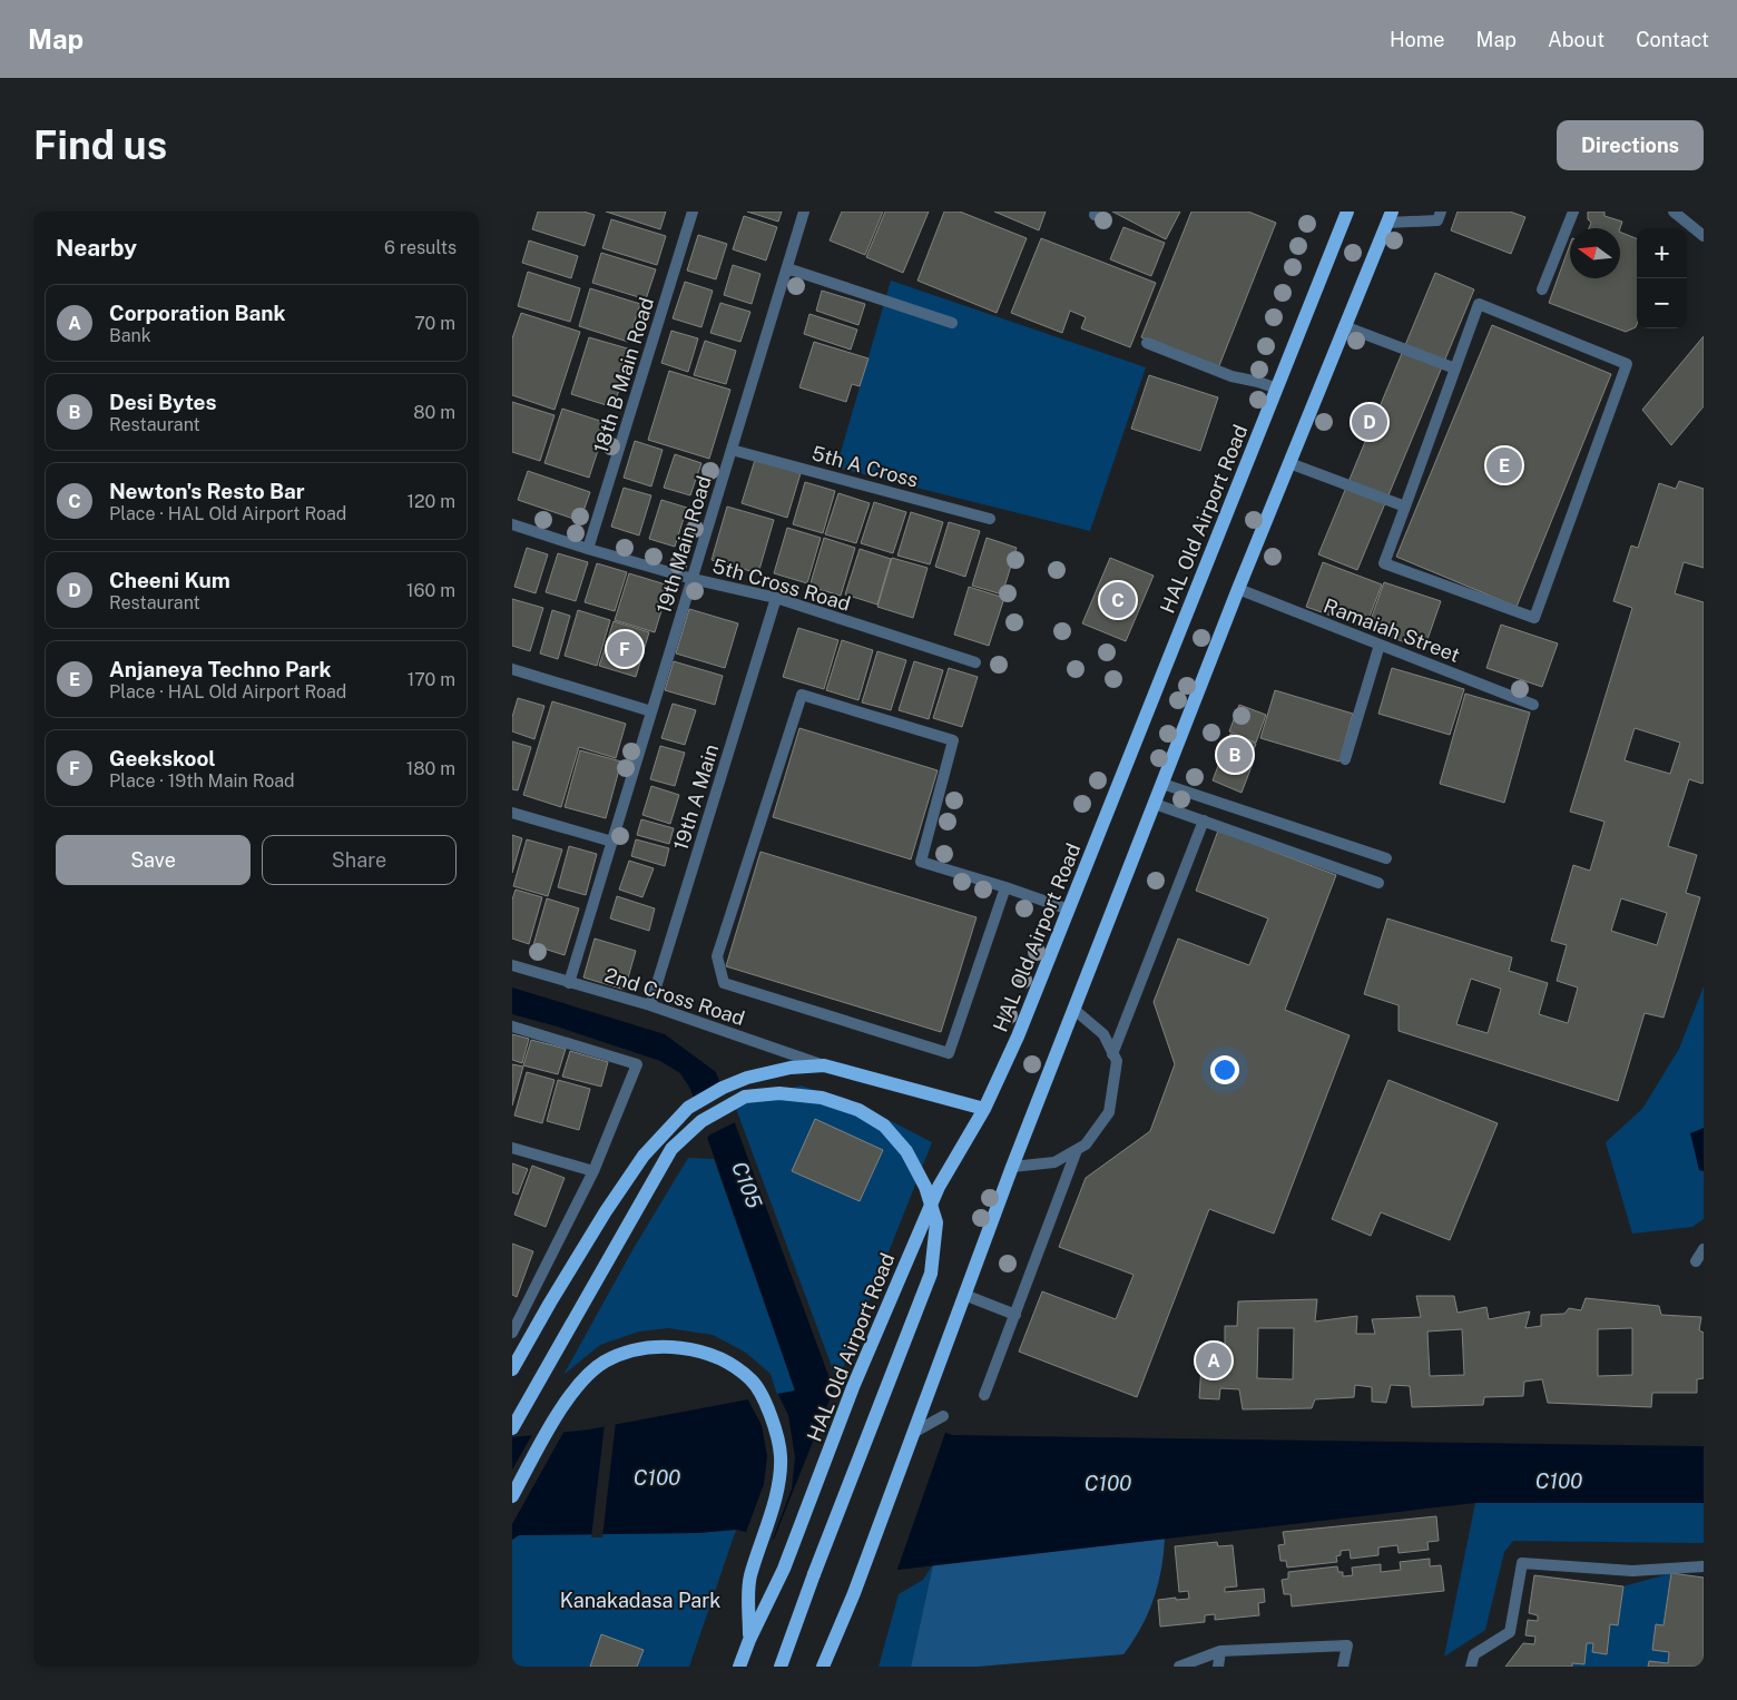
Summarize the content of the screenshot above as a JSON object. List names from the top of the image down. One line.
{"streets":{"main road":["HAL Old Airport Road"],"street":["18th B Main Road","5th A Cross","19th Main Road","5th Cross Road","Ramaiah Street","19th A Main","2nd Cross Road"]},"crossings":[["18th B Main Road","5th Cross Road"],["5th A Cross","19th Main Road"],["19th Main Road","5th Cross Road"],["19th Main Road","2nd Cross Road"],["5th Cross Road","19th A Main"],["19th A Main","2nd Cross Road"]],"water":["C105","C100"],"parks":["Kanakadasa Park"],"north":"left","page":{"header":"Map","nav":["Home","Map","About","Contact"],"buttons":["Directions",["Save","Share"]],"title":"Find us","heading":["Nearby","6 results"],"map_buttons":["+","−"],"list":[{"mark":"A","name":"Corporation Bank","note":"Bank","value":"70 m"},{"mark":"B","name":"Desi Bytes","note":"Restaurant","value":"80 m"},{"mark":"C","name":"Newton's Resto Bar","note":"Place · HAL Old Airport Road","value":"120 m"},{"mark":"D","name":"Cheeni Kum","note":"Restaurant","value":"160 m"},{"mark":"E","name":"Anjaneya Techno Park","note":"Place · HAL Old Airport Road","value":"170 m"},{"mark":"F","name":"Geekskool","note":"Place · 19th Main Road","value":"180 m"}],"pins":["D","E","C","F","B","A"]}}
